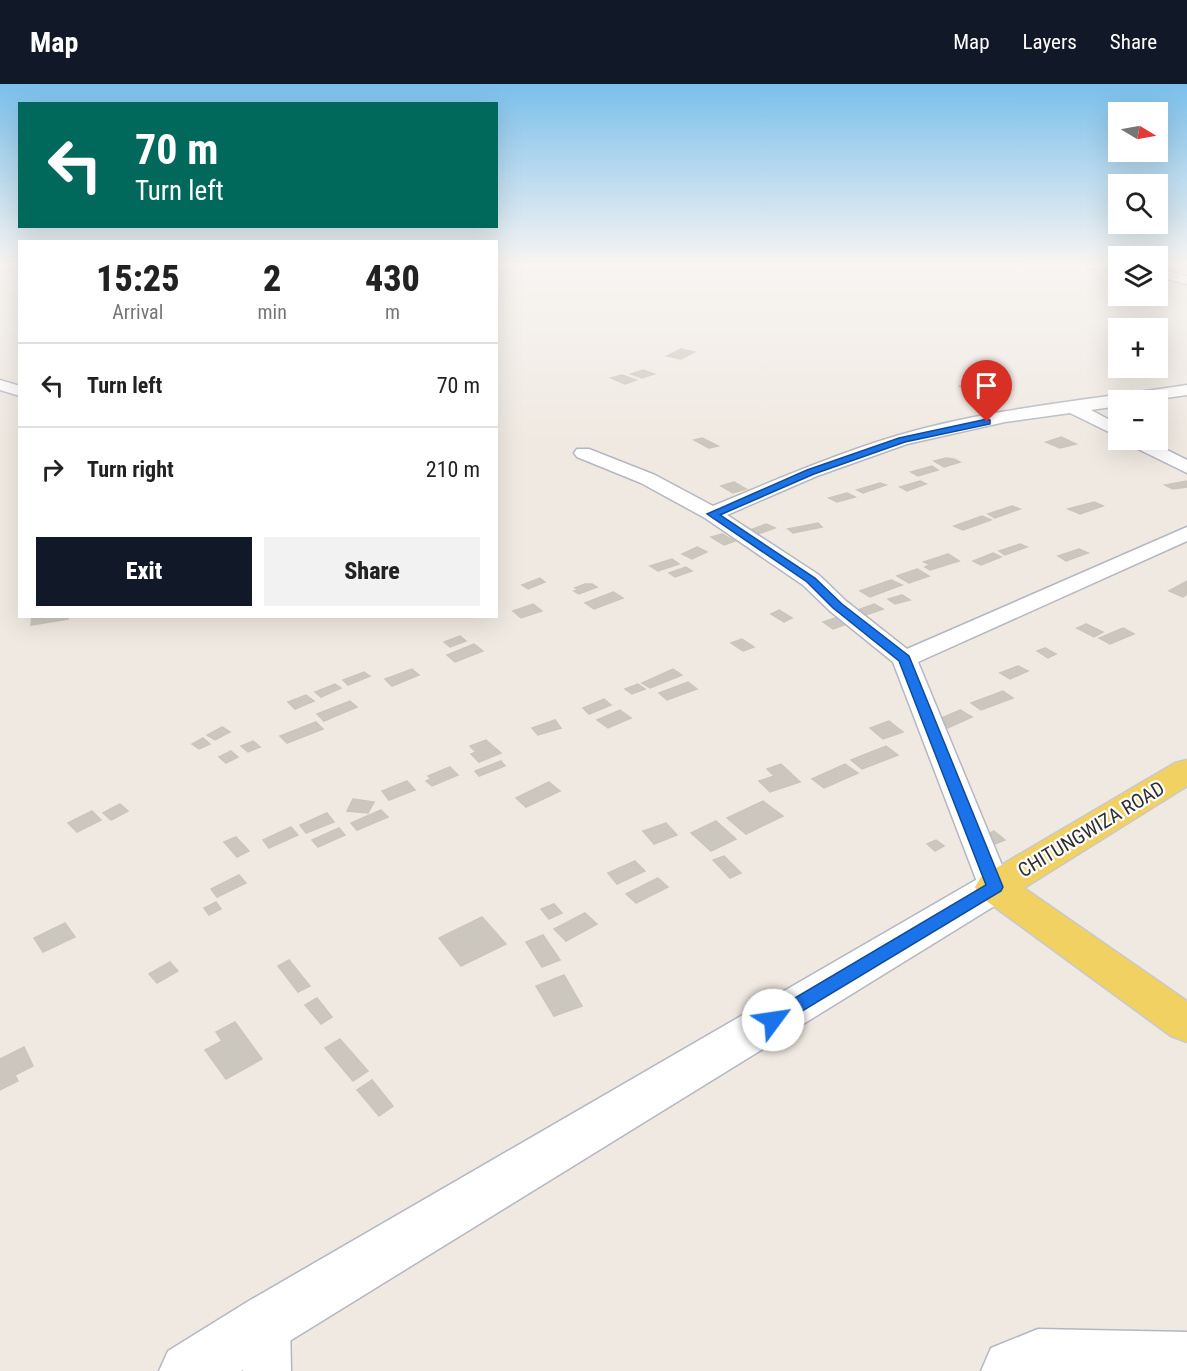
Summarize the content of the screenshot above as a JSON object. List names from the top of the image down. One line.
{"streets":{"main road":["CHITUNGWIZA ROAD"]},"north":"right","page":{"header":"Map","nav":["Map","Layers","Share"],"map_buttons":["+","−"],"turn":["70 m","Turn left"],"eta":["15:25","Arrival","2","min","430","m"],"list":[{"name":"Turn left","value":"70 m"},{"name":"Turn right","value":"210 m"}],"buttons":["Exit","Share"]}}
